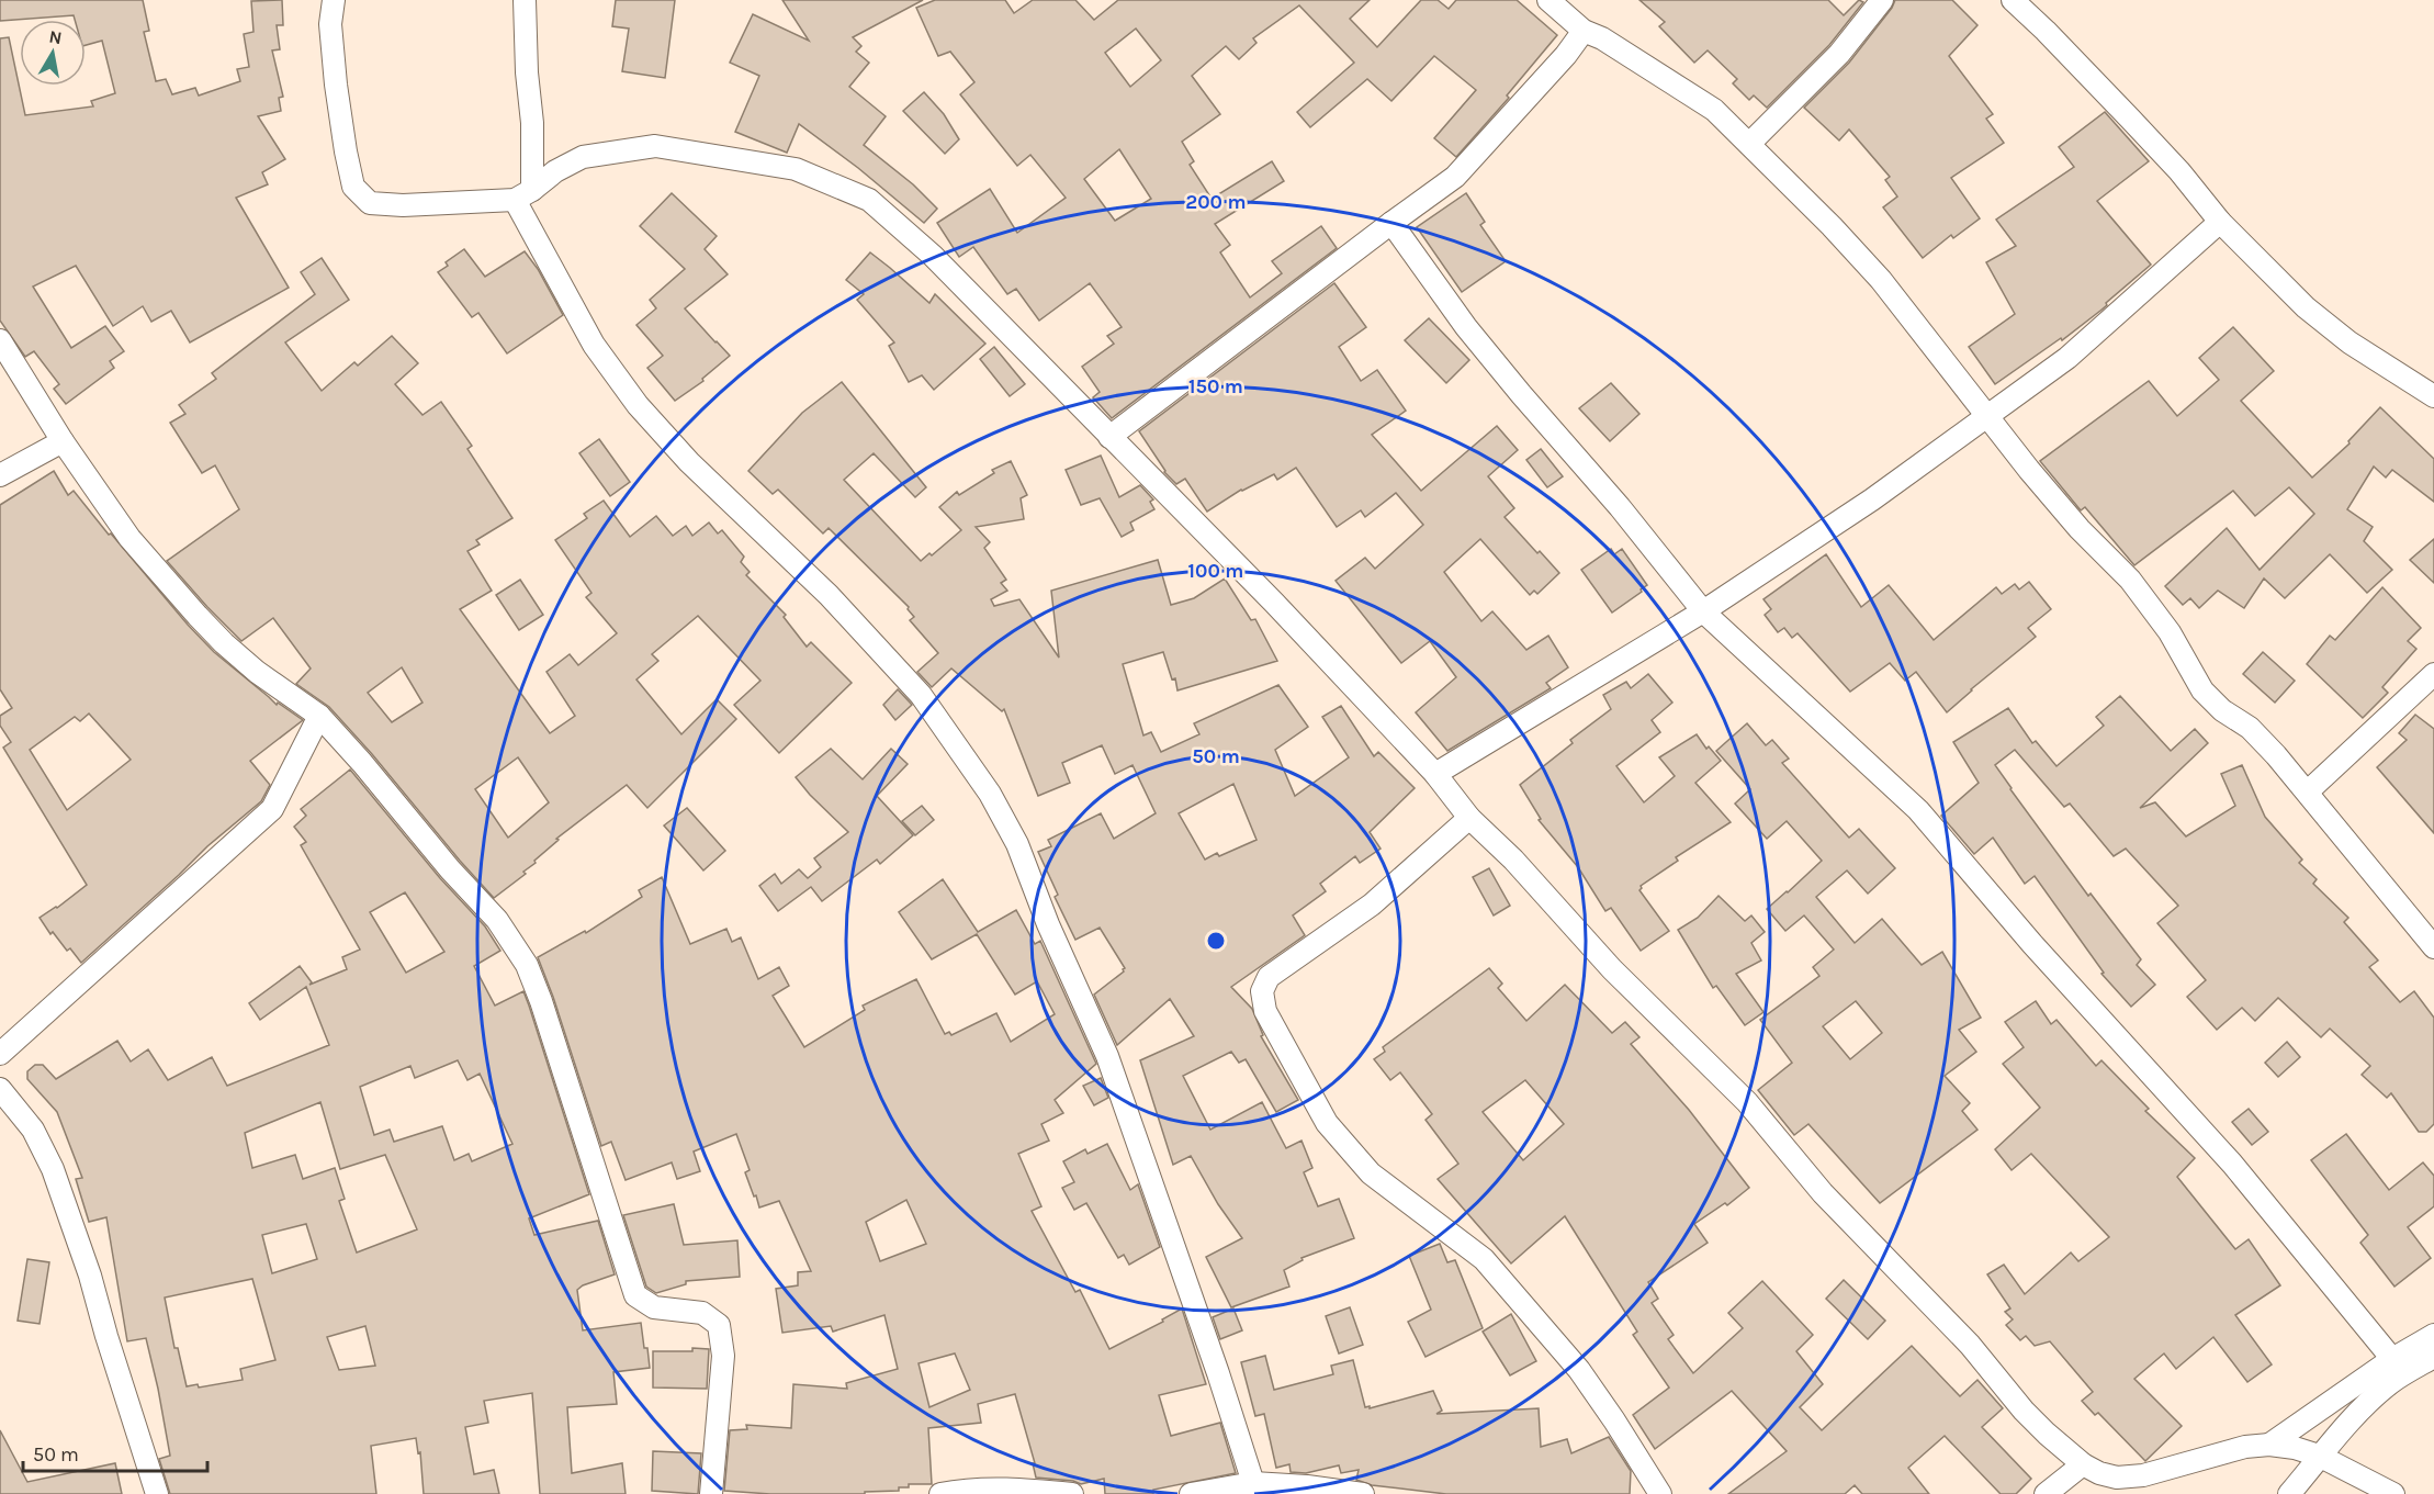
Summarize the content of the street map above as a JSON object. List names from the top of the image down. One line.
{"scale_bar":"50 m","north":"top","rings":["200 m","150 m","100 m","50 m"]}
